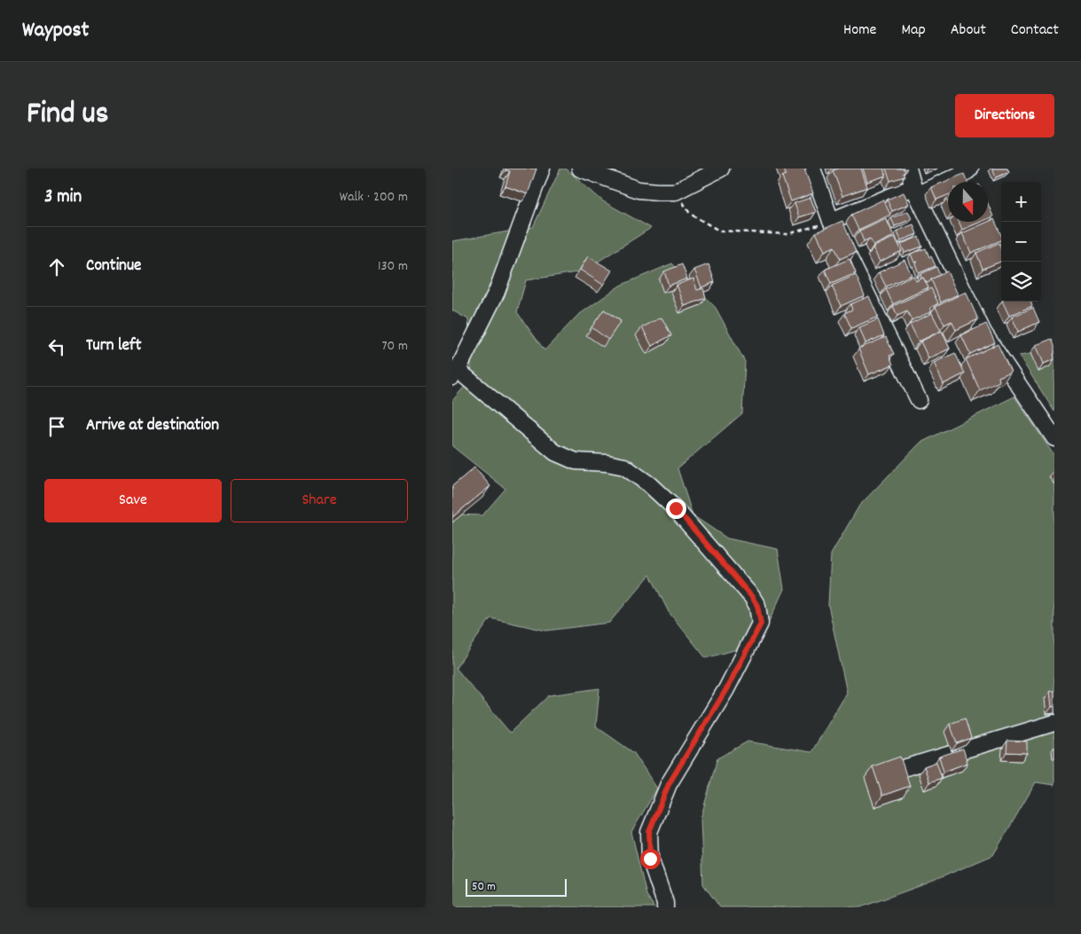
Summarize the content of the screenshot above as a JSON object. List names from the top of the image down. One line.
{"scale_bar":"50 m","north":"bottom","page":{"header":"Waypost","nav":["Home","Map","About","Contact"],"title":"Find us","buttons":["Directions",["Save","Share"]],"heading":["3 min","Walk · 200 m"],"map_buttons":["+","−"],"list":[["Continue","130 m"],["Turn left","70 m"],"Arrive at destination"],"scale":"50 m"}}
